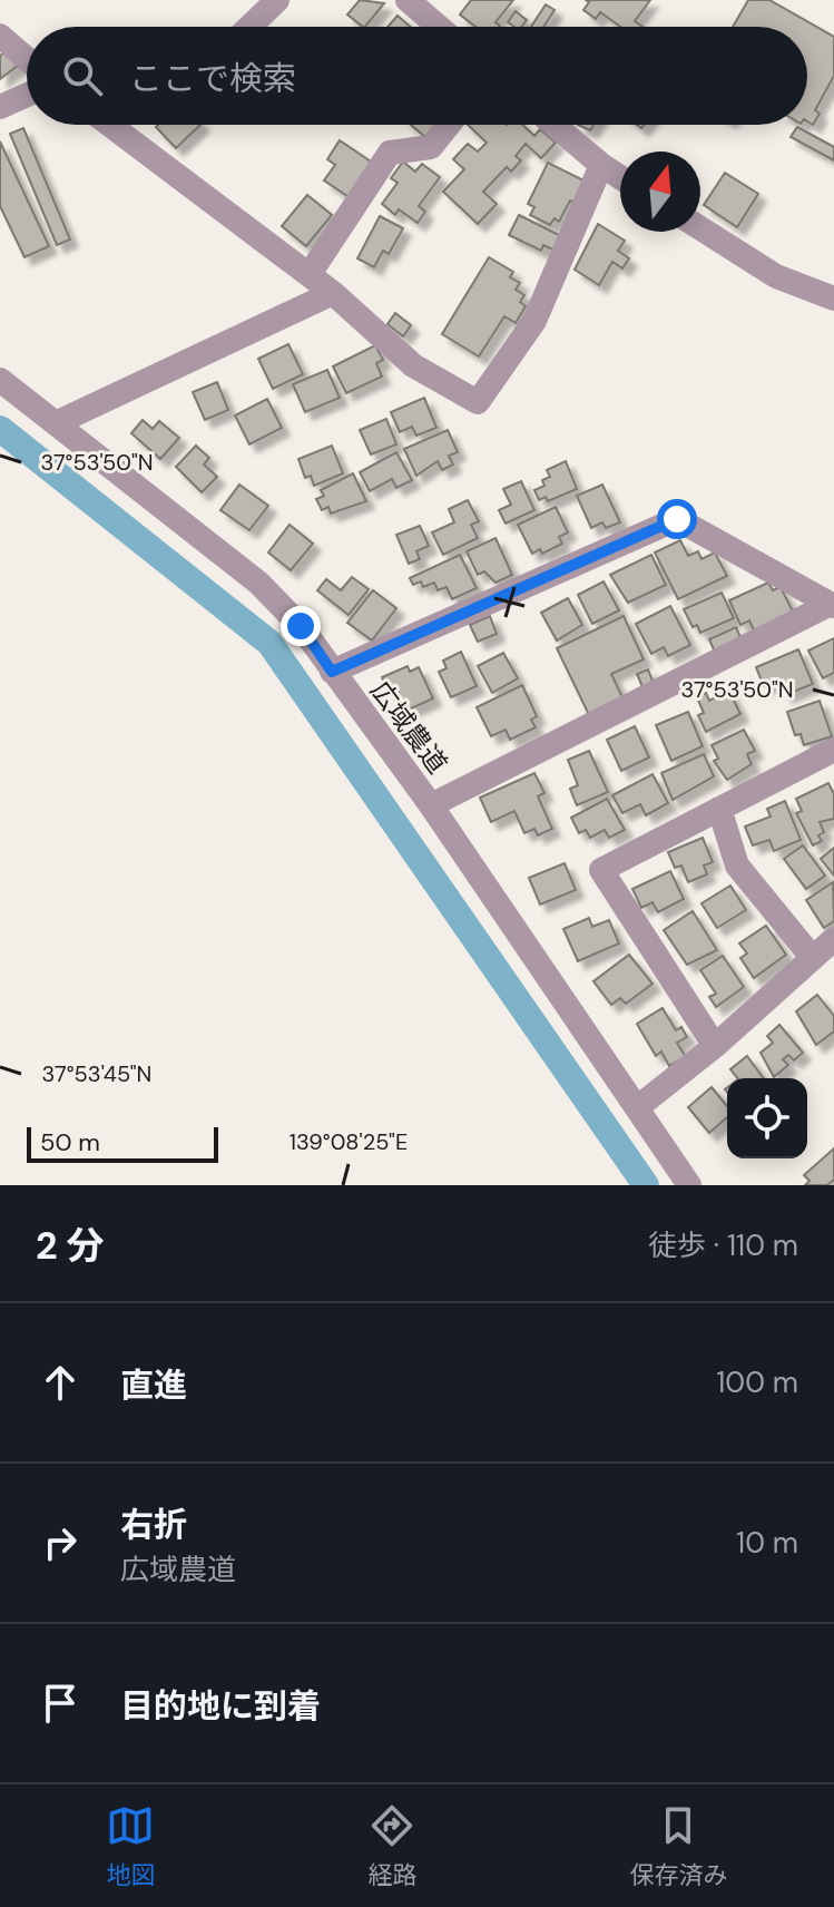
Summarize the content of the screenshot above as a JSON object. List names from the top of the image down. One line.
{"streets":{"street":["広域農道"]},"scale_bar":"50 m","north":"top","page":{"search":"ここで検索","scale":"50 m","heading":["2 分","徒歩 · 110 m"],"list":[["直進","100 m"],["右折","広域農道","10 m"],"目的地に到着"],"nav":["地図","経路","保存済み"]},"coordinates":["37°53'50\"N","37°53'45\"N","139°08'25\"E"]}
